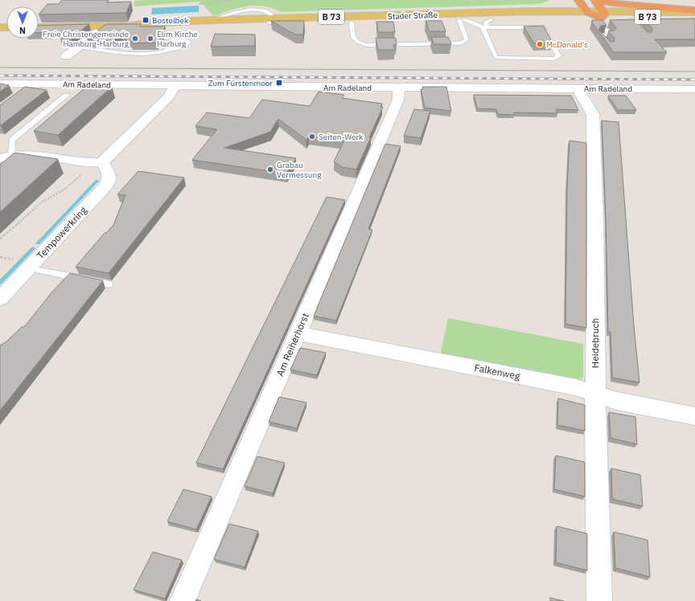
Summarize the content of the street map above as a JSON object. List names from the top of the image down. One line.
{"streets":{"main road":["Stader Straße","B 73"],"street":["Am Radeland","Tempowerkring","Heidebruch","Am Reiherhorst","Falkenweg"]},"crossings":[["Am Radeland","Heidebruch"],["Am Radeland","Am Reiherhorst"],["Heidebruch","Falkenweg"],["Am Reiherhorst","Falkenweg"]],"places":{"transit":["Bostelbek","Zum Fürstenmoor"],"other":["Freie Christengemeinde Hamburg-Harburg","Elim Kirche Harburg","McDonald's","Seiten-Werk","Grabau Vermessung"]},"north":"bottom"}
